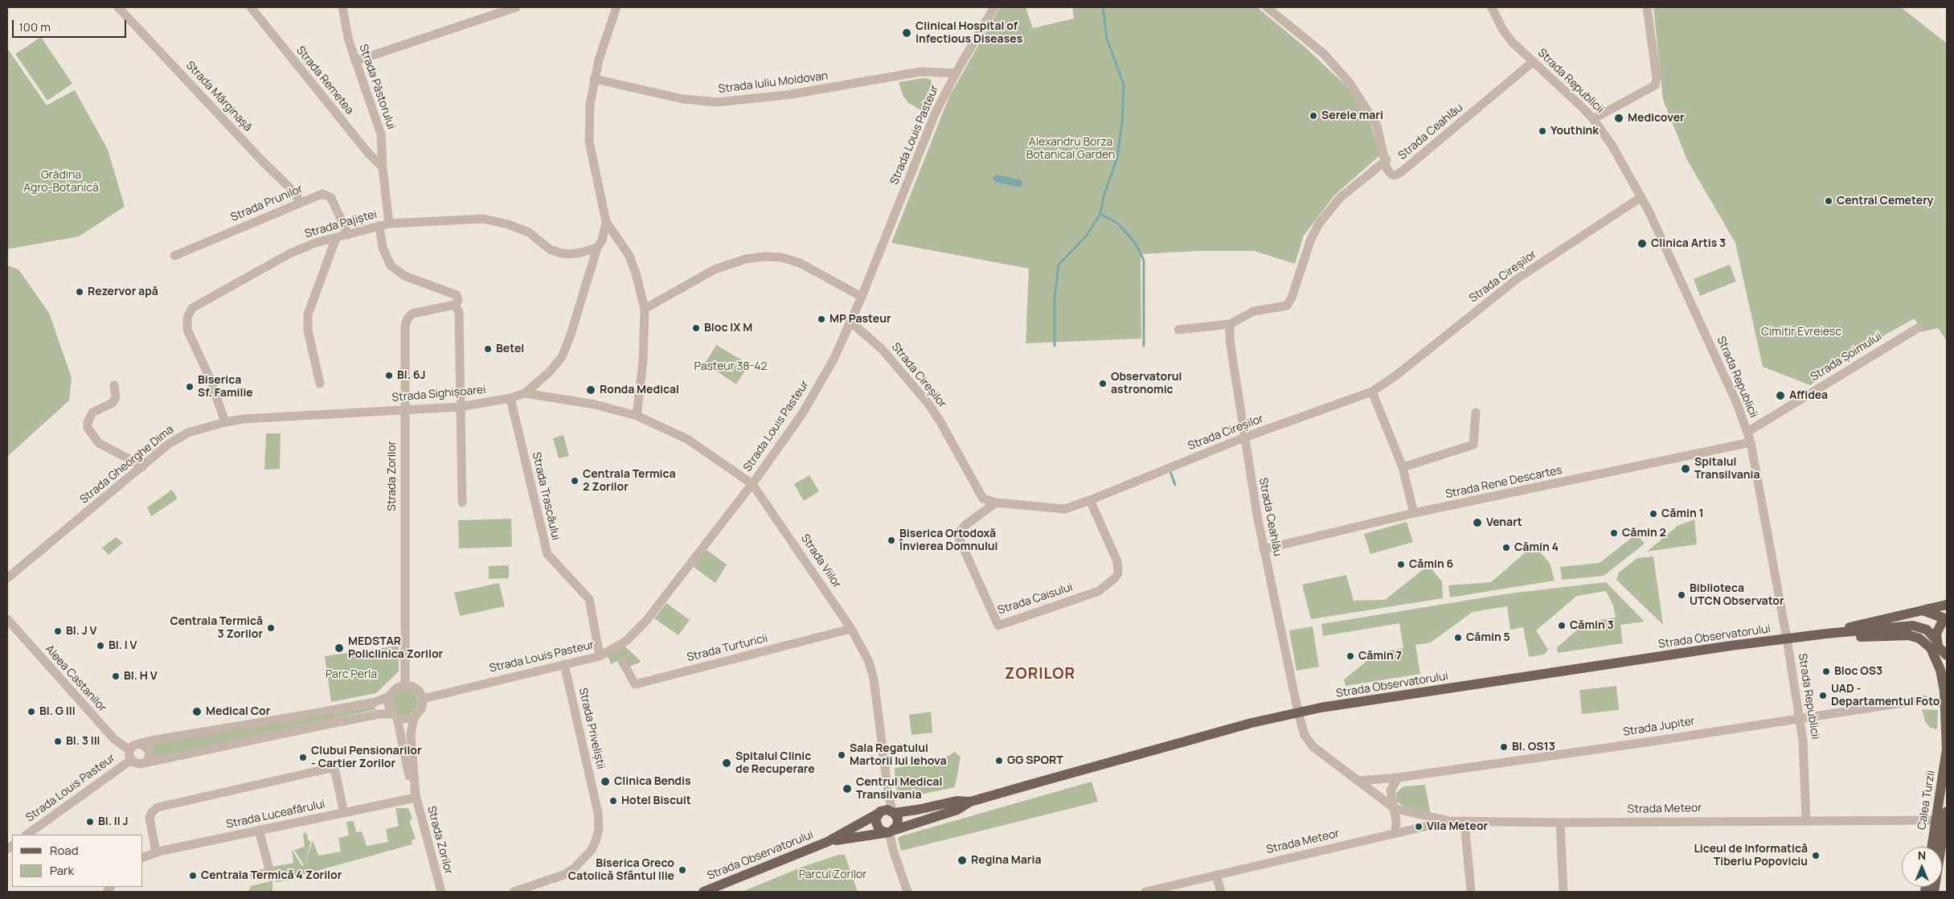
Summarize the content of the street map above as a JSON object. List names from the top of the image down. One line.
{"streets":{"main road":["Strada Observatorului","Calea Turzii"],"street":["Strada Remetea","Strada Republicii","Strada Iuliu Moldovan","Strada Păstorului","Strada Mărginașă","Strada Ceahlău","Strada Louis Pasteur","Strada Prunilor","Strada Pajiștei","Strada Cireșilor","Strada Șoimului","Strada Sighișoarei","Strada Gheorghe Dima","Strada Zorilor","Strada Rene Descartes","Strada Trascăului","Strada Viilor","Strada Caisului","Strada Turturicii","Aleea Castanilor","Strada Jupiter","Strada Priveliștii","Strada Meteor","Strada Luceafărului"]},"crossings":[["Strada Remetea","Strada Păstorului"],["Strada Republicii","Strada Ceahlău"],["Strada Republicii","Strada Cireșilor"],["Strada Republicii","Strada Șoimului"],["Strada Republicii","Strada Rene Descartes"],["Strada Republicii","Strada Observatorului"],["Strada Republicii","Strada Jupiter"],["Strada Republicii","Strada Meteor"],["Strada Iuliu Moldovan","Strada Louis Pasteur"],["Strada Păstorului","Strada Pajiștei"],["Strada Mărginașă","Strada Prunilor"],["Strada Ceahlău","Strada Cireșilor"],["Strada Ceahlău","Strada Rene Descartes"],["Strada Ceahlău","Strada Observatorului"],["Strada Louis Pasteur","Strada Cireșilor"],["Strada Louis Pasteur","Strada Zorilor"],["Strada Louis Pasteur","Strada Trascăului"],["Strada Louis Pasteur","Strada Viilor"],["Strada Louis Pasteur","Aleea Castanilor"],["Strada Louis Pasteur","Strada Priveliștii"],["Strada Prunilor","Strada Pajiștei"],["Strada Pajiștei","Strada Sighișoarei"],["Strada Pajiștei","Strada Gheorghe Dima"],["Strada Cireșilor","Strada Caisului"],["Strada Sighișoarei","Strada Gheorghe Dima"],["Strada Sighișoarei","Strada Zorilor"],["Strada Sighișoarei","Strada Trascăului"],["Strada Sighișoarei","Strada Viilor"],["Strada Zorilor","Strada Luceafărului"],["Strada Viilor","Strada Observatorului"],["Strada Viilor","Strada Turturicii"],["Strada Observatorului","Calea Turzii"],["Calea Turzii","Strada Meteor"]],"districts":["ZORILOR"],"parks":["Alexandru Borza Botanical Garden","Grădina Agro-Botanică","Cimitir Evreiesc","Pasteur 38-42","Parc Perla","Parcul Zorilor"],"places":["Clinical Hospital of Infectious Diseases","Serele mari","Medicover","Youthink","Central Cemetery","Clinica Artis 3","Rezervor apă","MP Pasteur","Bloc IX M","Betel","Bl. 6J","Observatorul astronomic","Biserica Sf. Familie","Ronda Medical","Affidea","Spitalul Transilvania","Centrala Termica 2 Zorilor","Cămin 1","Venart","Cămin 2","Biserica Ortodoxă Învierea Domnului","Cămin 4","Cămin 6","Biblioteca UTCN Observator","Cămin 3","Centrala Termică 3 Zorilor","Bl. J V","Cămin 5","Bl. I V","MEDSTAR Policlinica Zorilor","Cămin 7","Bloc OS3","Bl. H V","UAD - Departamentul Foto","Bl. G III","Medical Cor","Bl. 3 III","Bl. OS13","Sala Regatului Martorii lui Iehova","Clubul Pensionarilor - Cartier Zorilor","GG SPORT","Spitalul Clinic de Recuperare","Clinica Bendis","Centrul Medical Transilvania","Hotel Biscuit","Bl. II J","Vila Meteor","Liceul de Informatică Tiberiu Popoviciu","Regina Maria","Biserica Greco Catolică Sfântul Ilie","Centrala Termică 4 Zorilor"],"legend":["Road","Park"],"scale_bar":"100 m","north":"top"}
